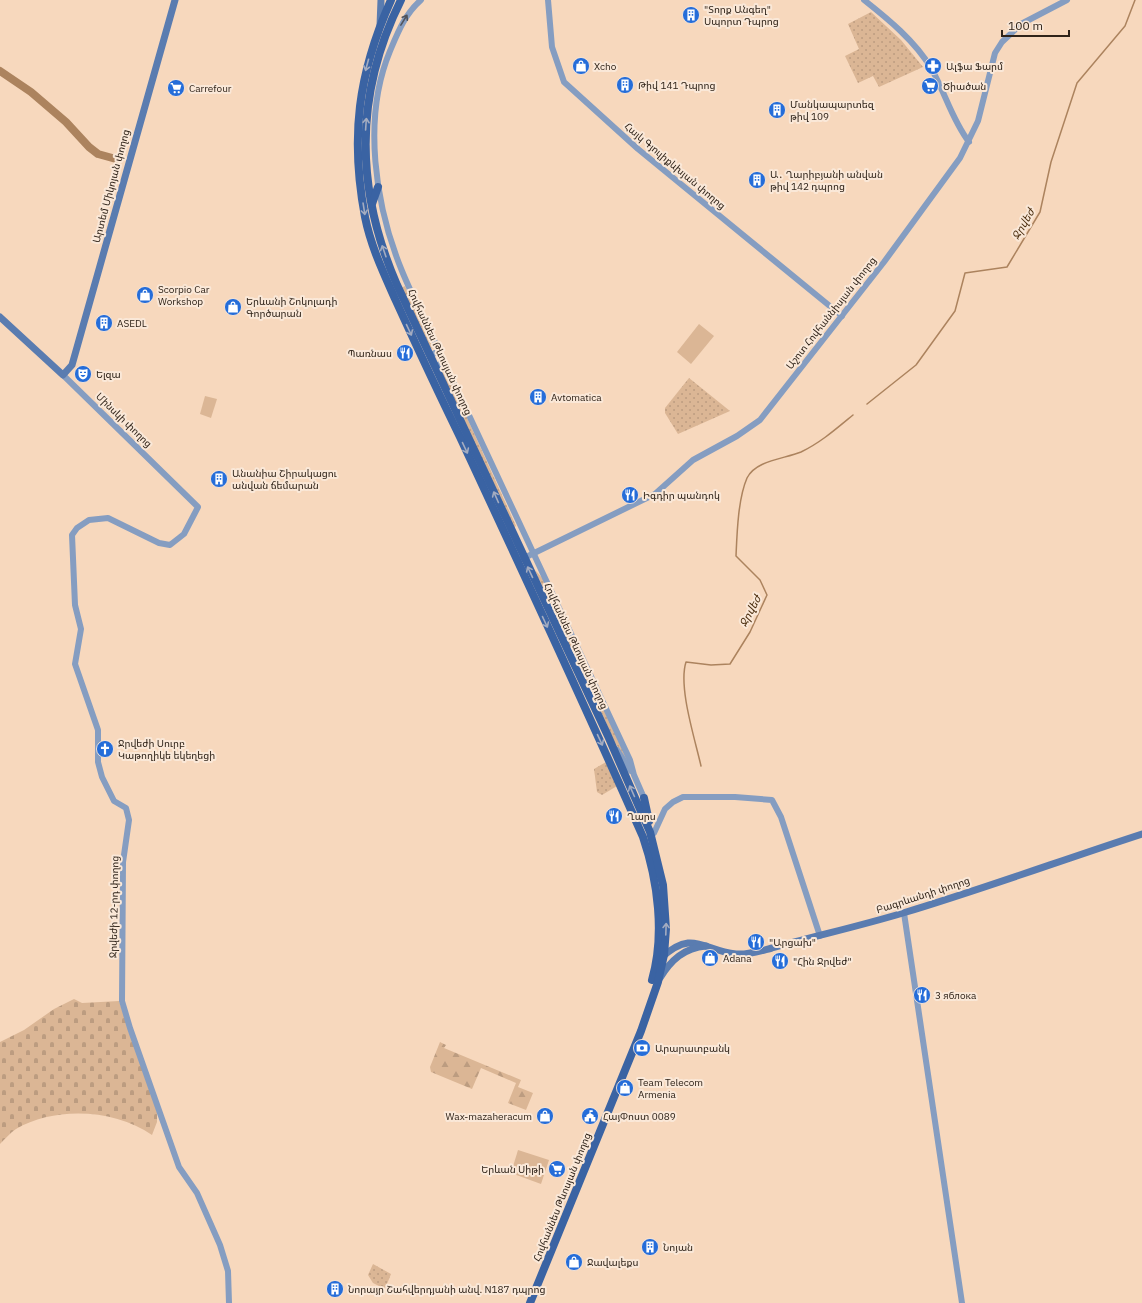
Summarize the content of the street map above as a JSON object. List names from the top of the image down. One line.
{"streets":{"main road":["Արտեմ Միկոյան փողոց","Հովհաննես Թևոսյան փողոց","Մինսկի փողոց","Բագրևանդի փողոց"],"street":["Հայկ Գյուլիքևխյան փողոց","Աշոտ Հովհաննիսյան փողոց","Ջրվեժի 12-րդ փողոց"]},"crossings":[["Հայկ Գյուլիքևխյան փողոց","Աշոտ Հովհաննիսյան փողոց"],["Արտեմ Միկոյան փողոց","Մինսկի փողոց"],["Աշոտ Հովհաննիսյան փողոց","Հովհաննես Թևոսյան փողոց"],["Հովհաննես Թևոսյան փողոց","Բագրևանդի փողոց"],["Մինսկի փողոց","Ջրվեժի 12-րդ փողոց"]],"water":["Ջրվեժ"],"places":{"building":["\"Տորք Անգեղ\" Սպորտ Դպրոց","Թիվ 141 Դպրոց","Մանկապարտեզ թիվ 109","Ա․ Ղարիբյանի անվան թիվ 142 դպրոց","ASEDL","Avtomatica","Անանիա Շիրակացու անվան ճեմարան","Նոյան","Նորայր Շահվերդյանի անվ. N187 դպրոց"],"shop":["Xcho","Scorpio Car Workshop","Երևանի Շոկոլադի Գործարան","Adana","Team Telecom Armenia","Wax-mazaheracum","Ջավալեքս"],"pharmacy":["Ալֆա Ֆարմ"],"supermarket":["Ծիածան","Carrefour","Երևան Սիթի"],"restaurant":["Պառնաս","Իգդիր պանդոկ","Ղարս","\"Արցախ\"","\"Հին Ջրվեժ\"","3 яблока"],"theatre":["Ելզա"],"church":["Ջրվեժի Սուրբ Կաթողիկե եկեղեցի"],"bank":["Արարատբանկ"],"public building":["ՀայՓոստ 0089"]},"scale_bar":"100 m"}
